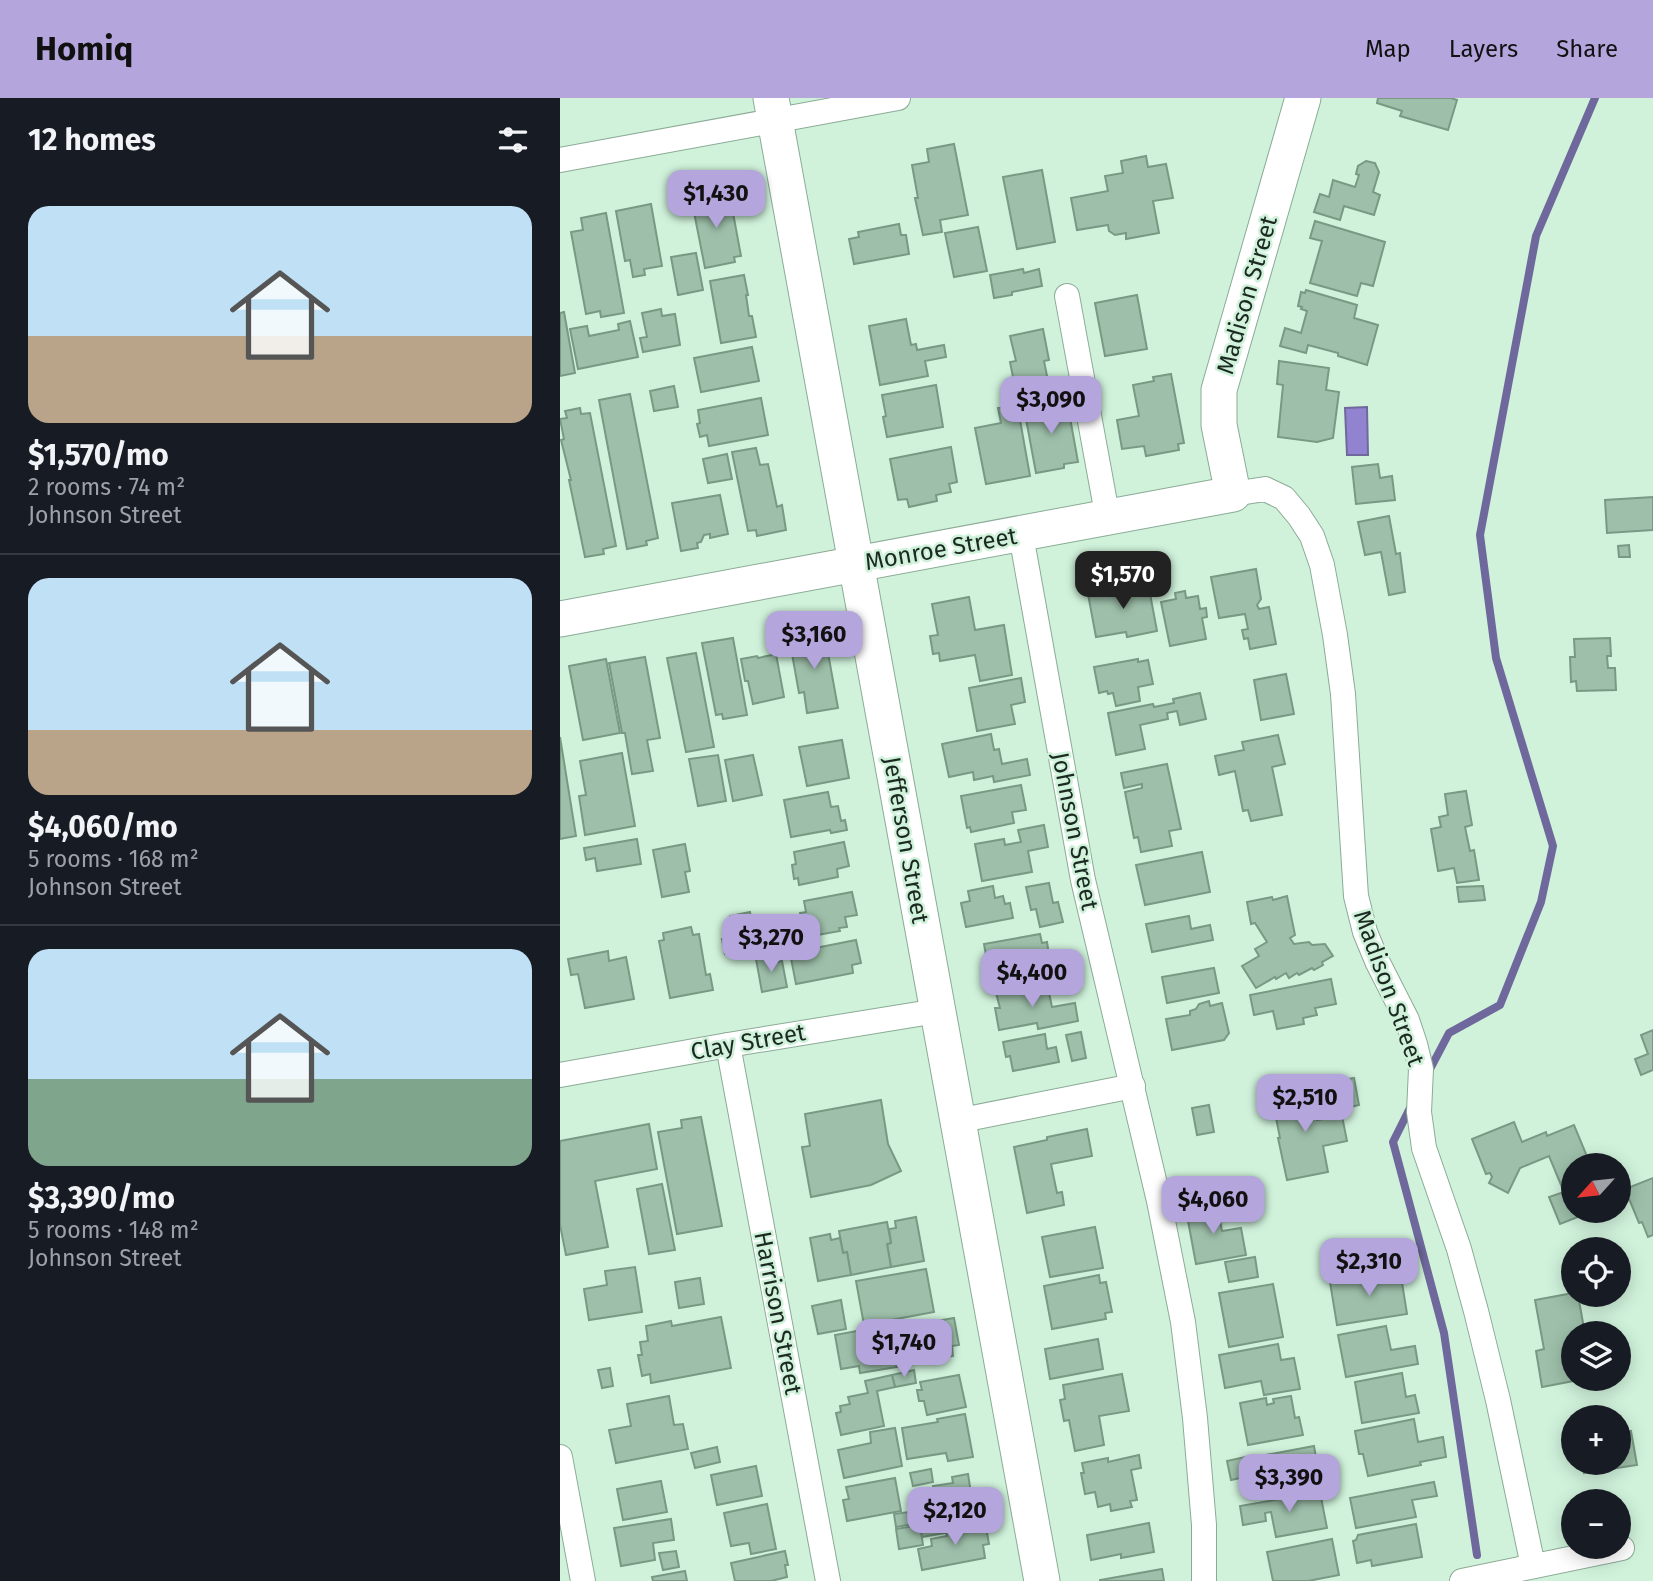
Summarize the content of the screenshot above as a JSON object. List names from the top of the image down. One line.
{"streets":{"street":["Madison Street","Monroe Street","Johnson Street","Jefferson Street","Clay Street","Harrison Street"]},"crossings":[["Madison Street","Monroe Street"],["Monroe Street","Johnson Street"],["Monroe Street","Jefferson Street"],["Jefferson Street","Clay Street"],["Clay Street","Harrison Street"]],"north":"bottom left","page":{"header":"Homiq","nav":["Map","Layers","Share"],"heading":"12 homes","price":["$1,430","$3,090","$1,570","$3,160","$3,270","$4,400","$2,510","$4,060","$2,310","$1,740","$3,390","$2,120"],"list":[{"name":"$1,570/mo","note":"2 rooms · 74 m² · Johnson Street"},{"name":"$4,060/mo","note":"5 rooms · 168 m² · Johnson Street"},{"name":"$3,390/mo","note":"5 rooms · 148 m² · Johnson Street"}],"map_buttons":["+","−"]}}
